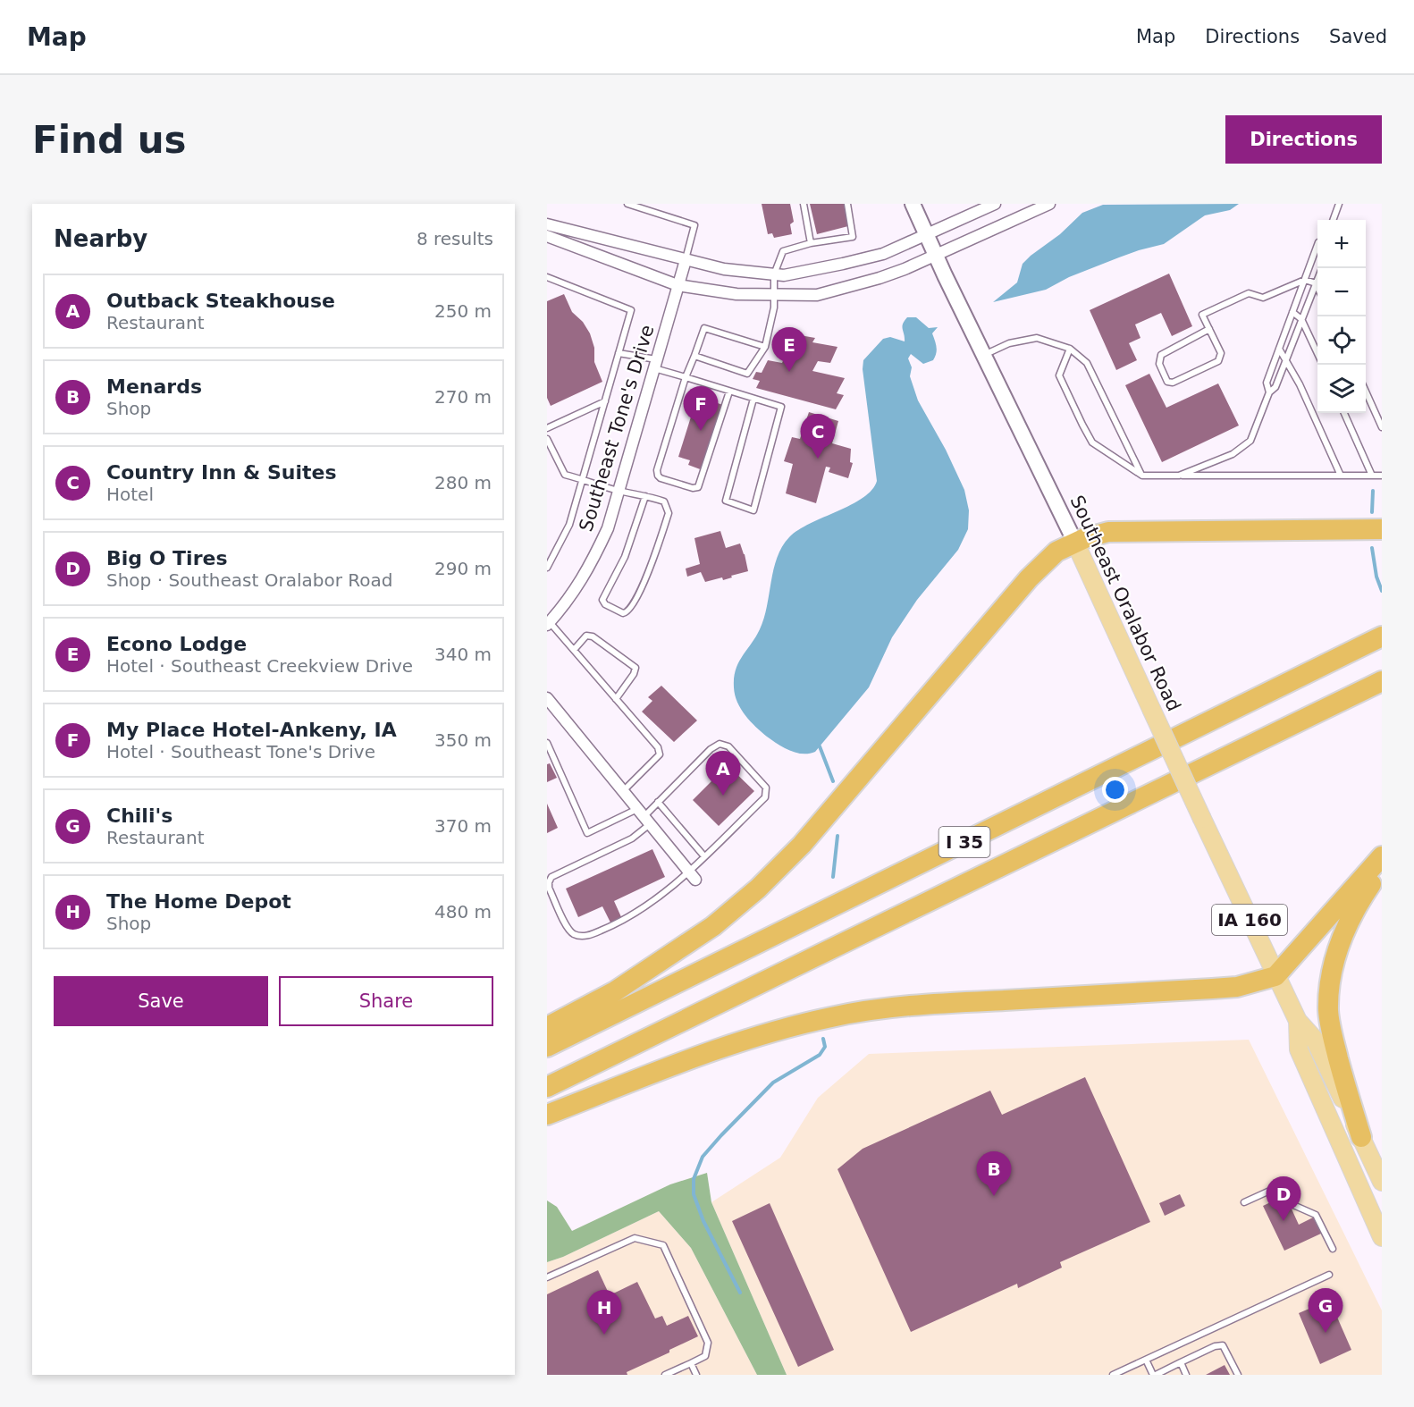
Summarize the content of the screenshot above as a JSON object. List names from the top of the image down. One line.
{"streets":{"highway":["I 35"],"main road":["Southeast Oralabor Road","IA 160"],"street":["Southeast Tone's Drive"]},"page":{"header":"Map","nav":["Map","Directions","Saved"],"buttons":["Directions",["Save","Share"]],"title":"Find us","heading":["Nearby","8 results"],"map_buttons":["+","−"],"list":[{"mark":"A","name":"Outback Steakhouse","note":"Restaurant","value":"250 m"},{"mark":"B","name":"Menards","note":"Shop","value":"270 m"},{"mark":"C","name":"Country Inn & Suites","note":"Hotel","value":"280 m"},{"mark":"D","name":"Big O Tires","note":"Shop · Southeast Oralabor Road","value":"290 m"},{"mark":"E","name":"Econo Lodge","note":"Hotel · Southeast Creekview Drive","value":"340 m"},{"mark":"F","name":"My Place Hotel-Ankeny, IA","note":"Hotel · Southeast Tone's Drive","value":"350 m"},{"mark":"G","name":"Chili's","note":"Restaurant","value":"370 m"},{"mark":"H","name":"The Home Depot","note":"Shop","value":"480 m"}],"pins":["E","F","C","A","B","D","G","H"]}}
